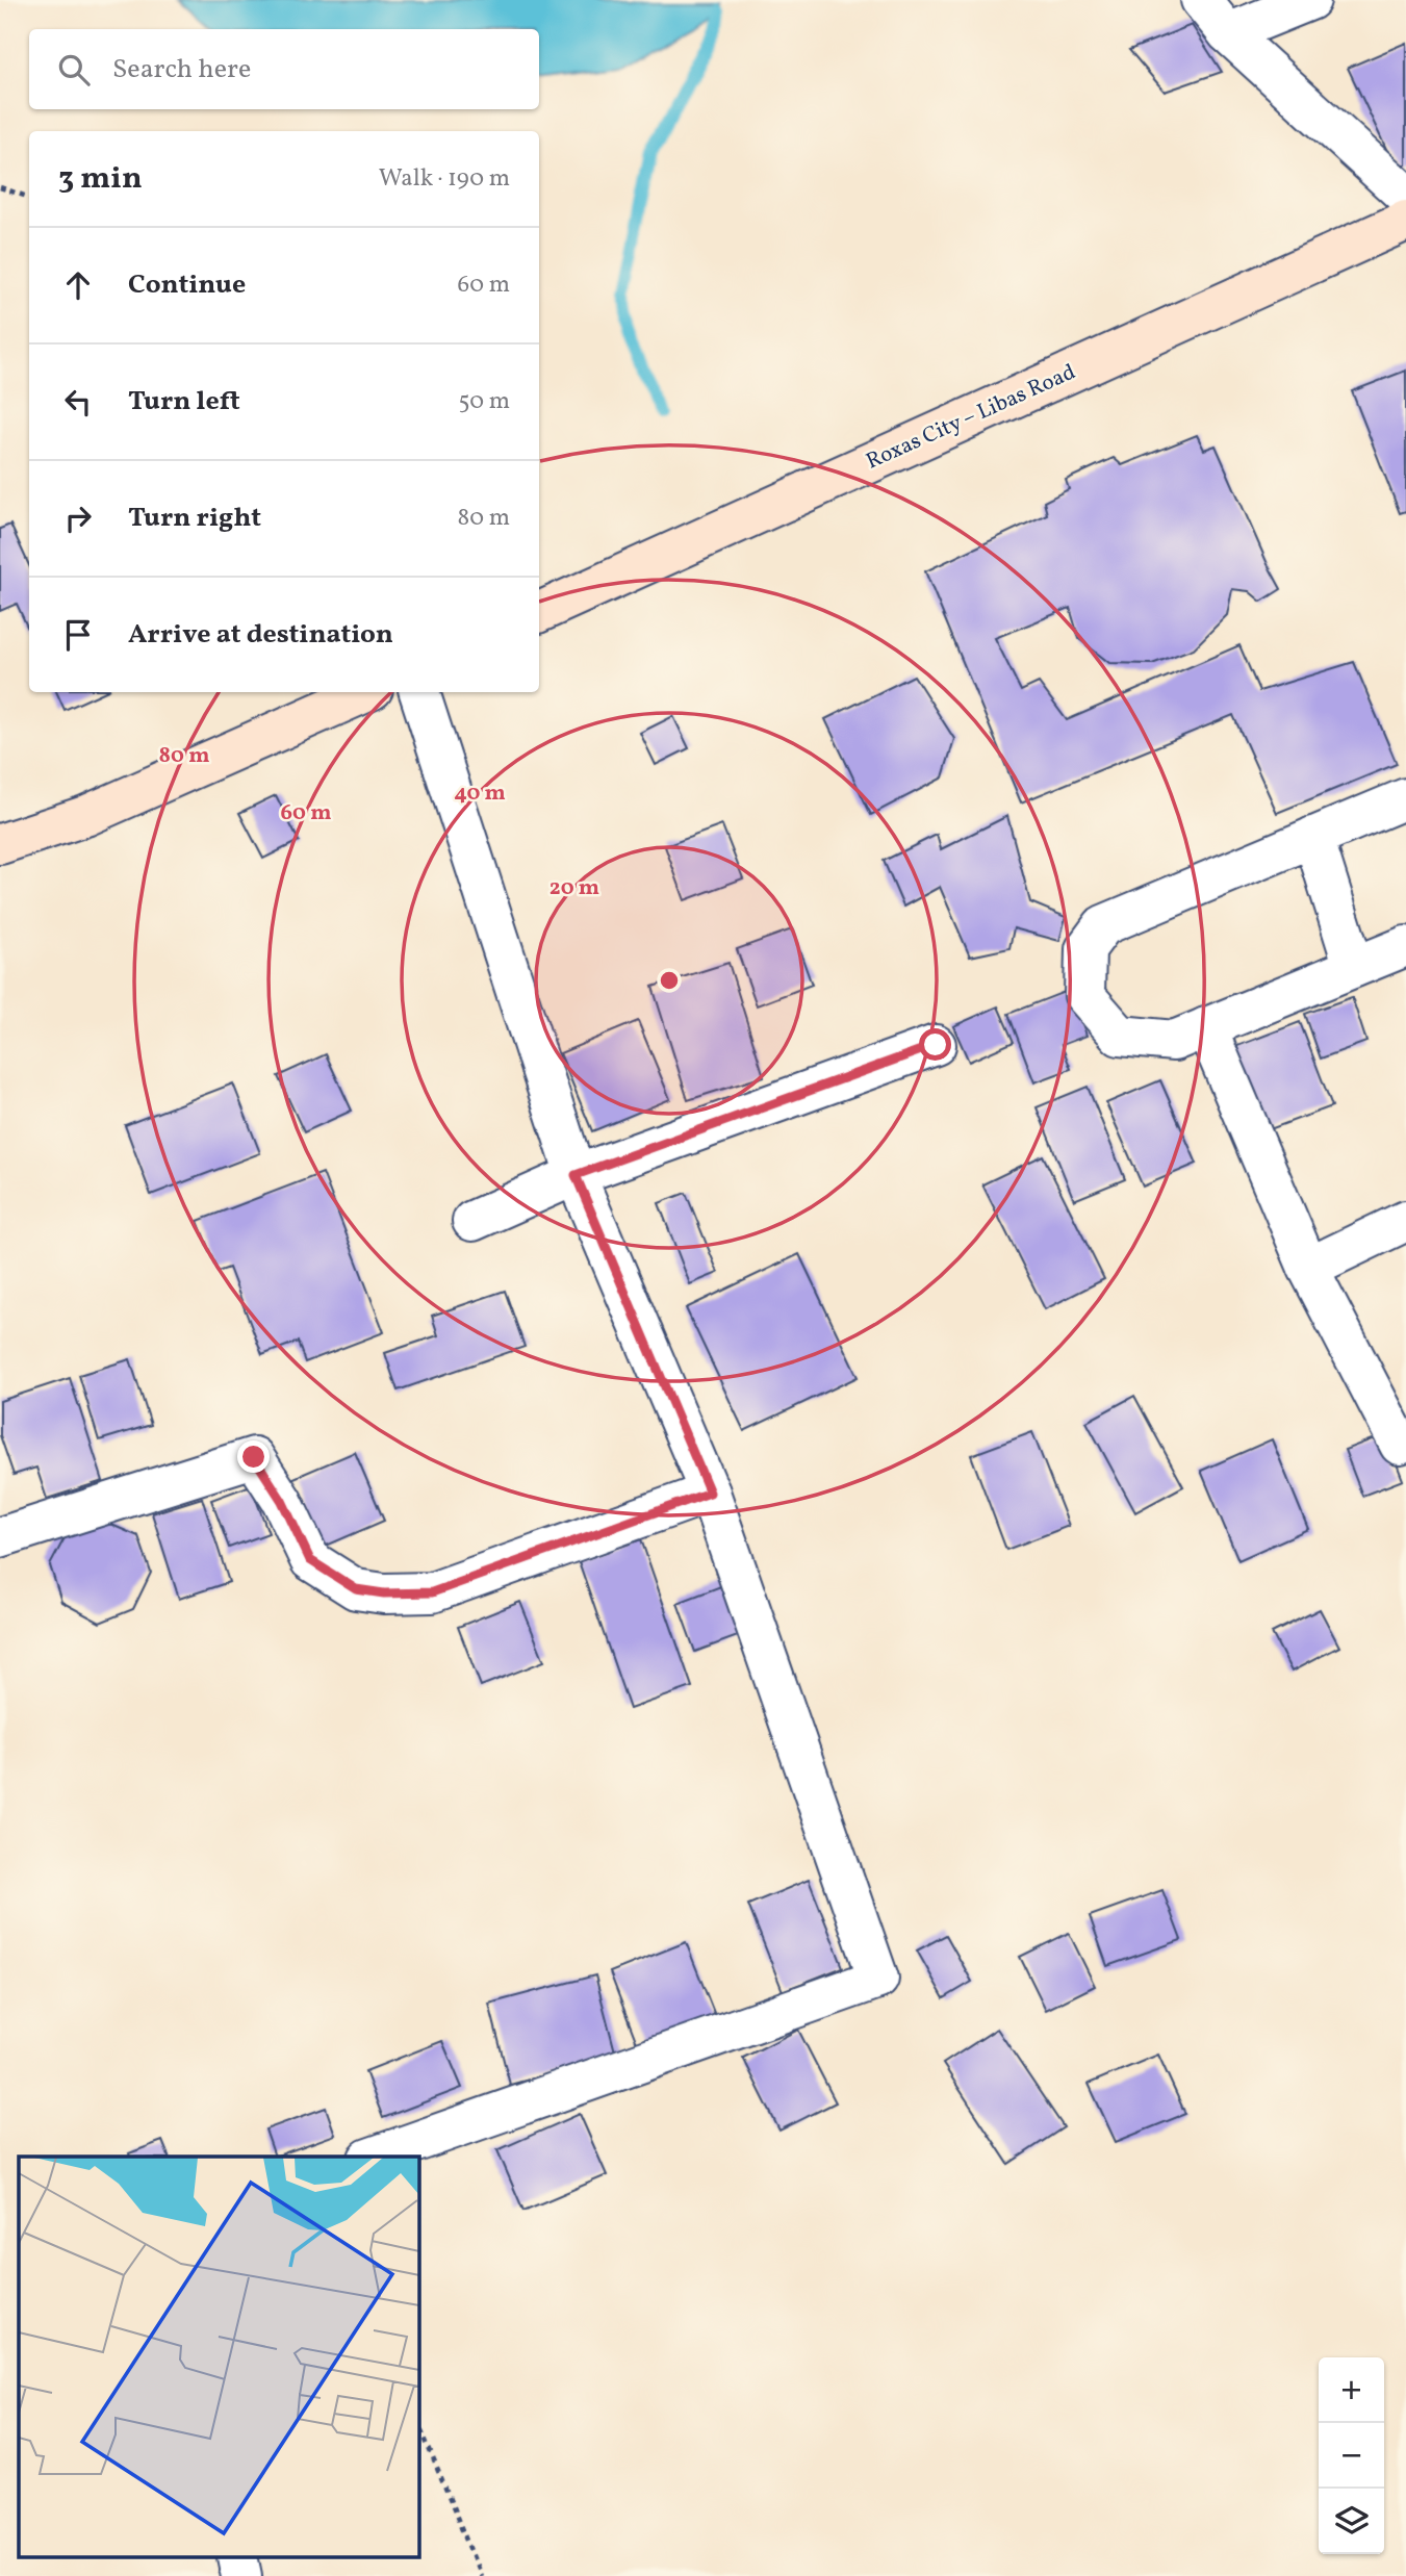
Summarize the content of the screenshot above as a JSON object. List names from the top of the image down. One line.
{"streets":{"main road":["Roxas City – Libas Road"]},"page":{"search":"Search here","heading":["3 min","Walk · 190 m"],"list":[["Continue","60 m"],["Turn left","50 m"],["Turn right","80 m"],"Arrive at destination"],"map_buttons":["+","−"]},"rings":["80 m","40 m","60 m","20 m"]}
